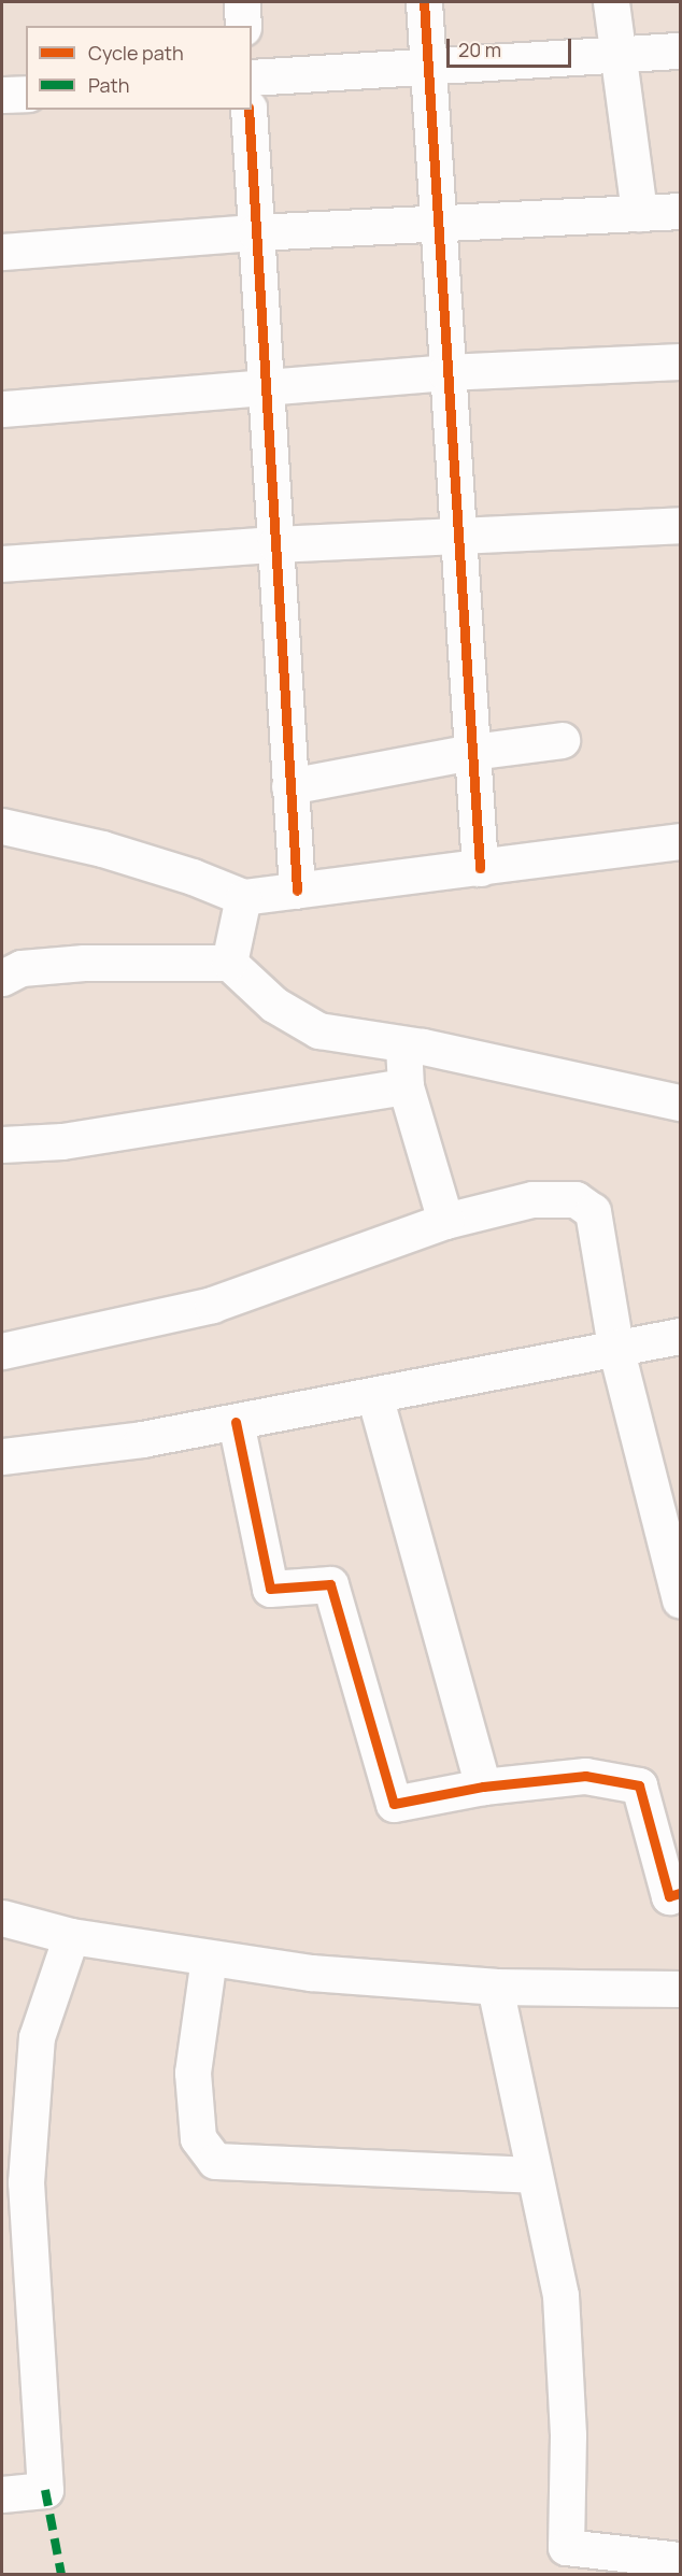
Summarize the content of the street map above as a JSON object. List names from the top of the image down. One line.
{"legend":["Cycle path","Path"],"scale_bar":"20 m"}
